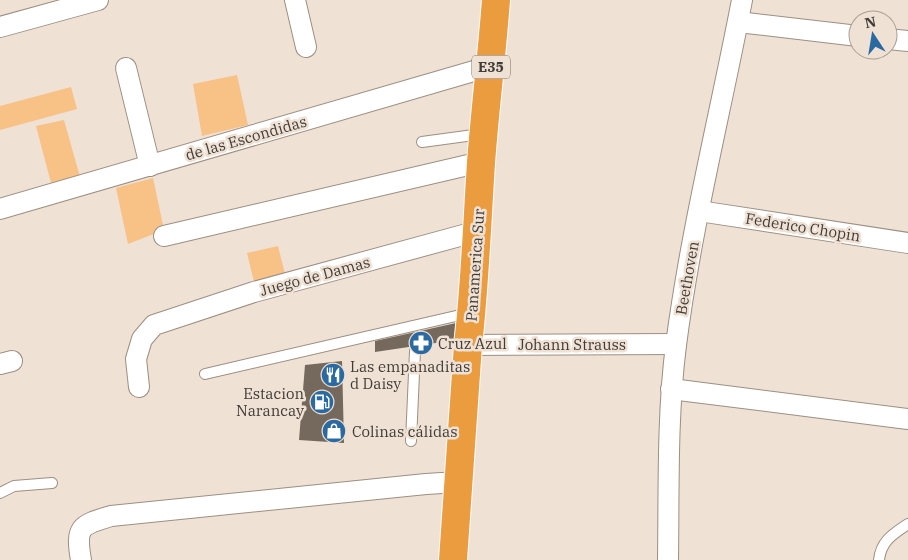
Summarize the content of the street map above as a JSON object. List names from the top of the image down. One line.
{"streets":{"highway":["E35","Panamerica Sur"],"street":["de las Escondidas","Federico Chopin","Juego de Damas","Beethoven","Johann Strauss"]},"crossings":[["de las Escondidas","Panamerica Sur"],["Federico Chopin","Beethoven"],["Panamerica Sur","Juego de Damas"],["Panamerica Sur","Johann Strauss"],["Beethoven","Johann Strauss"]],"places":{"pharmacy":["Cruz Azul"],"restaurant":["Las empanaditas d Daisy"],"fuel station":["Estacion Narancay"],"shop":["Colinas cálidas"]},"north":"top"}
